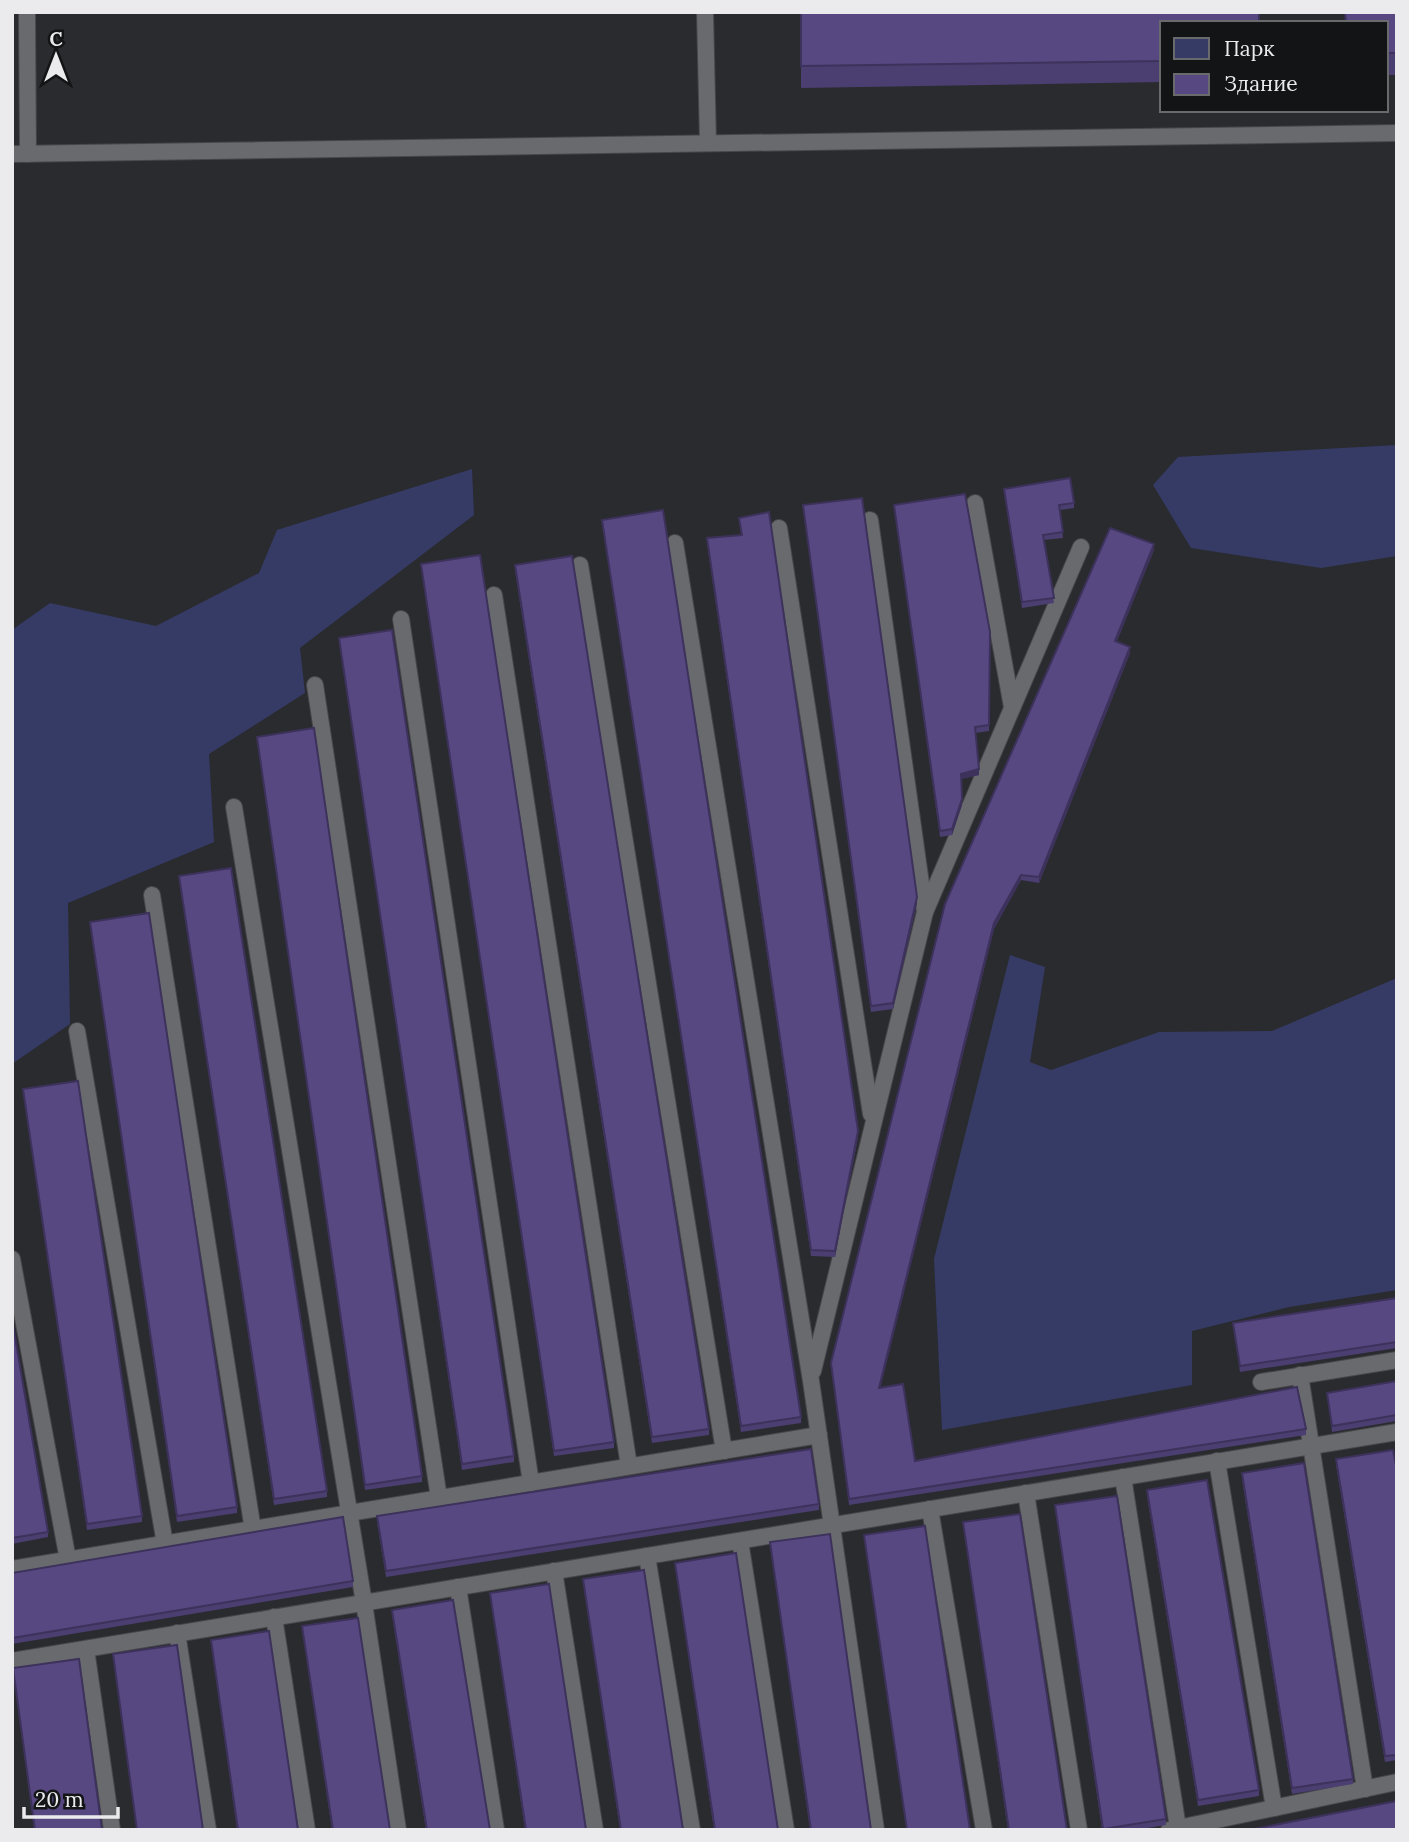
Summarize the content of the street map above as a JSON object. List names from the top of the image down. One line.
{"legend":["Парк","Здание"],"scale_bar":"20 m","north":"top"}
